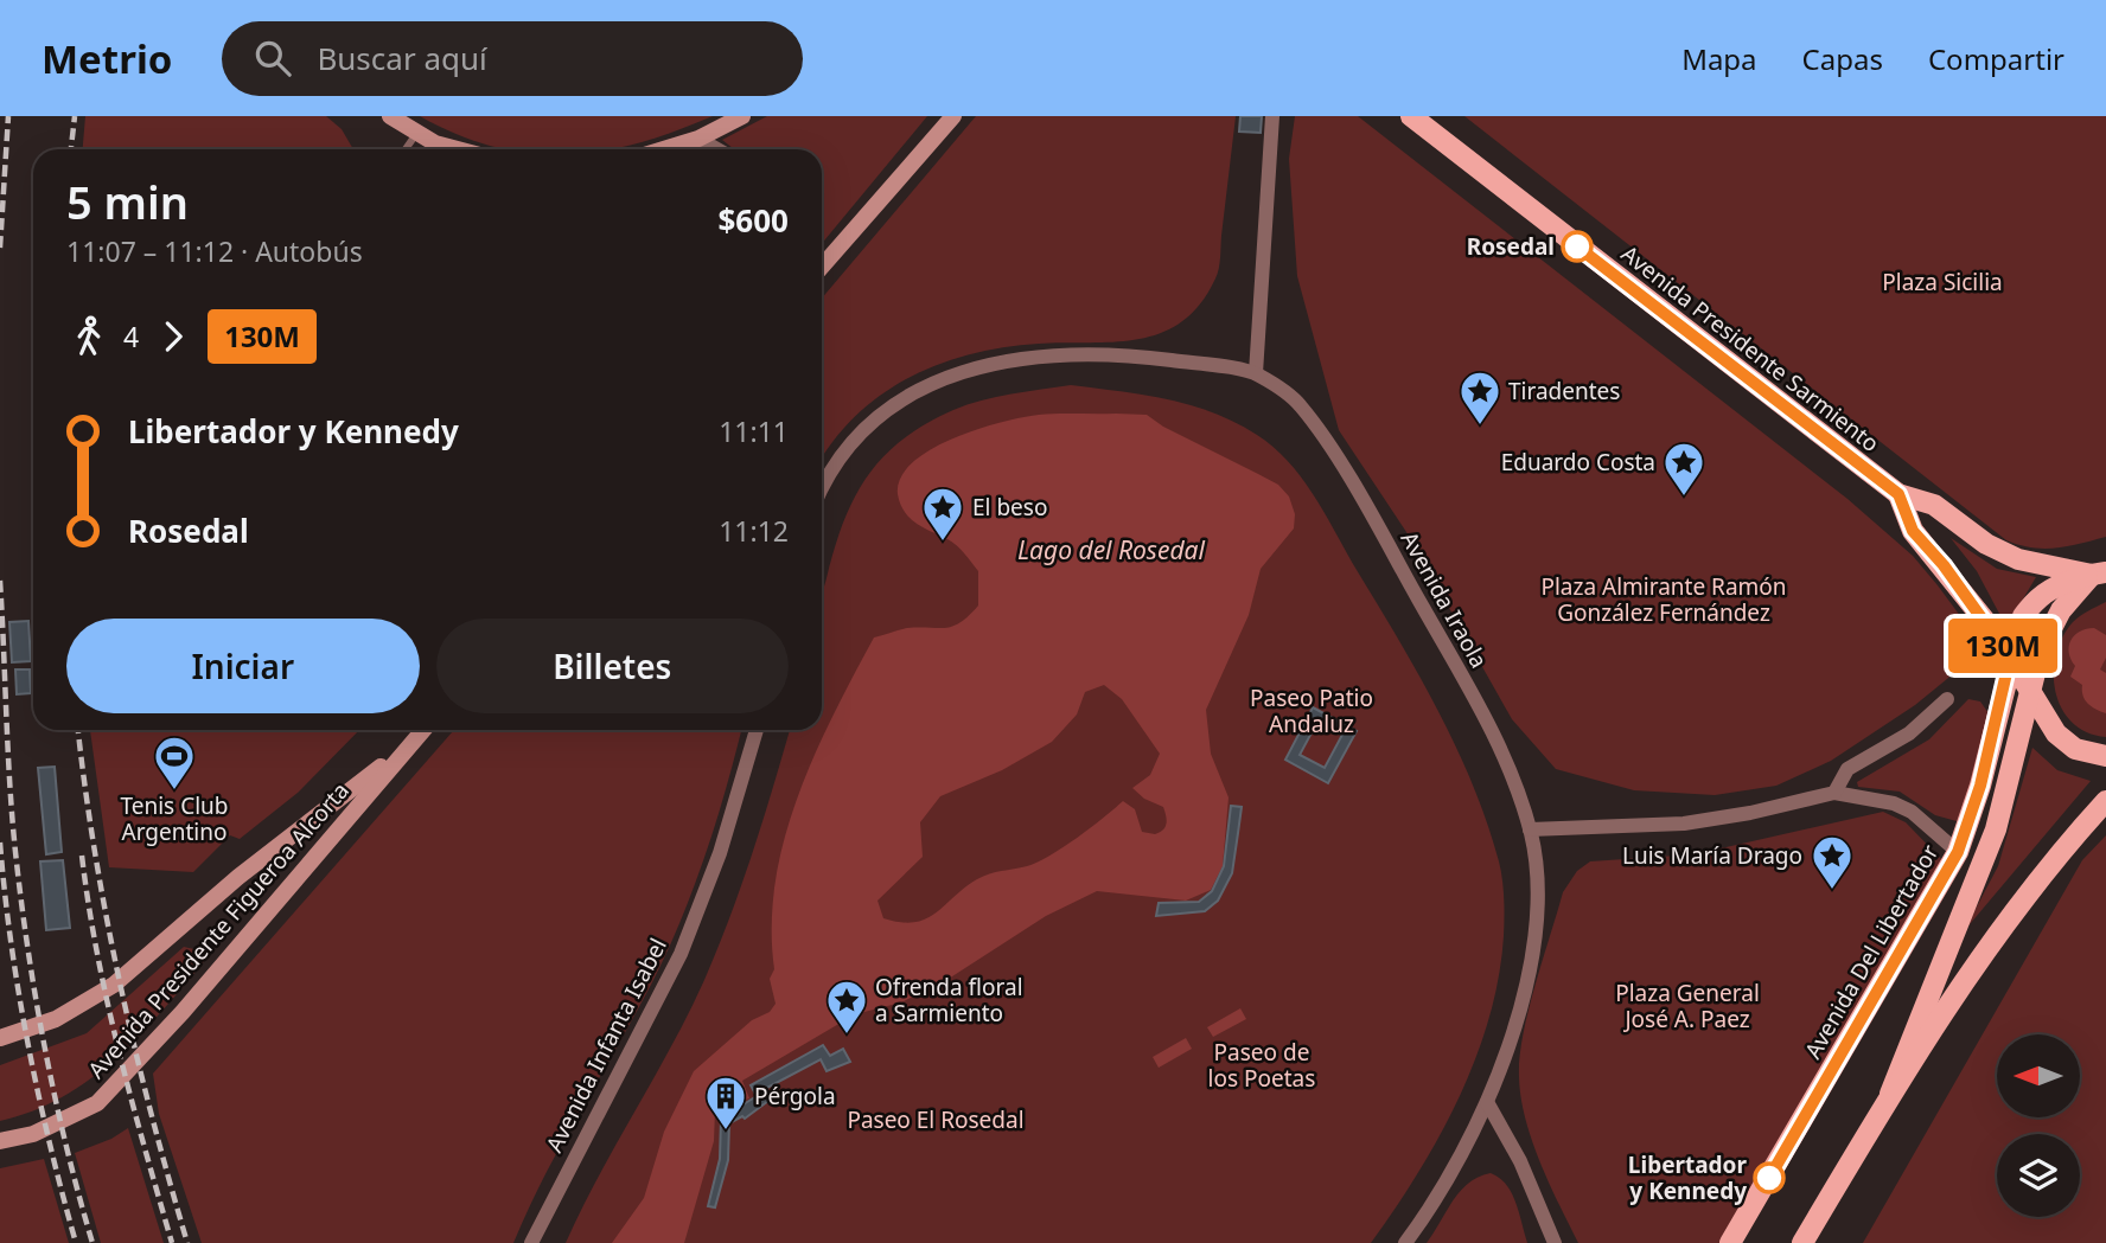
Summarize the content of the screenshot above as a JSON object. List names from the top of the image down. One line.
{"streets":{"main road":["Avenida Presidente Sarmiento","Avenida Presidente Figueroa Alcorta","Avenida Del Libertador"],"street":["Avenida Iraola","Avenida Infanta Isabel"]},"crossings":[["Avenida Presidente Sarmiento","Avenida Del Libertador"]],"water":["Lago del Rosedal"],"parks":["Plaza Sicilia","Plaza Almirante Ramón González Fernández","Paseo Patio Andaluz","Plaza General José A. Paez","Paseo de los Poetas","Paseo El Rosedal"],"places":{"other":["Rosedal","Libertador y Kennedy"],"place":["Tiradentes","Eduardo Costa","El beso","Luis María Drago","Ofrenda floral a Sarmiento"],"sports":["Tenis Club Argentino"],"building":["Pérgola"]},"lines":["bus line 130M"],"north":"left","page":{"header":"Metrio","search":"Buscar aquí","nav":["Mapa","Capas","Compartir"],"on_map":"130M","heading":["5 min","11:07 – 11:12 · Autobús","$600"],"legs":["4","130M"],"list":[{"name":"Libertador y Kennedy","value":"11:11"},{"name":"Rosedal","value":"11:12"}],"buttons":["Iniciar","Billetes"]}}
